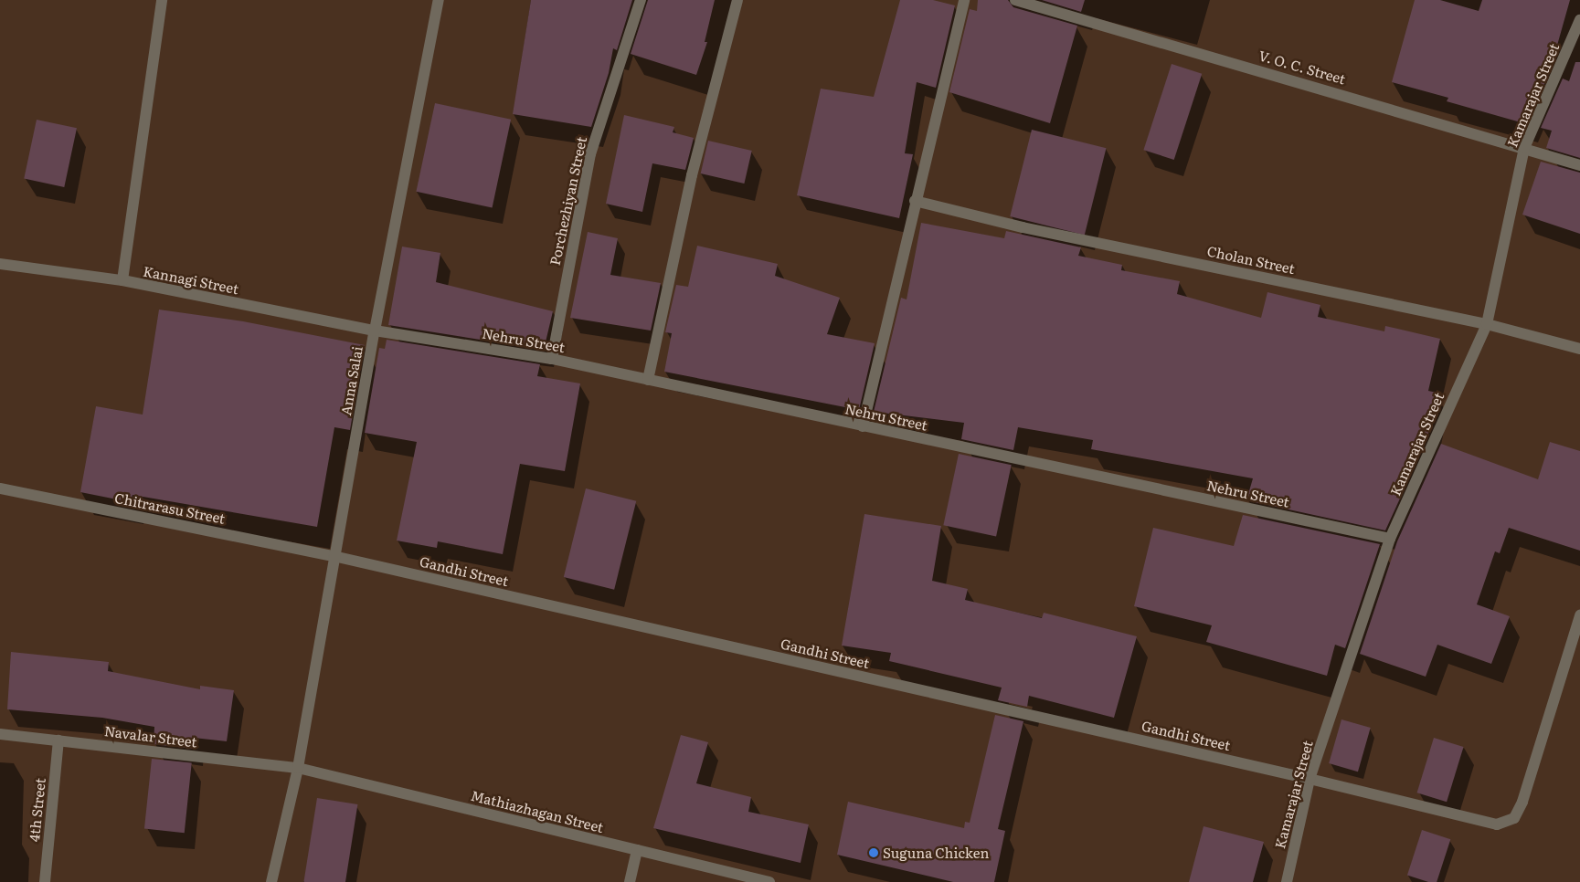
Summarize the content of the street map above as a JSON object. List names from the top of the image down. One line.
{"streets":{"street":["V. O. C. Street","Kamarajar Street","Porchezhiyan Street","Cholan Street","Kannagi Street","Nehru Street","Anna Salai","Chitrarasu Street","Gandhi Street","Navalar Street","4th Street","Mathiazhagan Street"]},"crossings":[["V. O. C. Street","Kamarajar Street"],["Kamarajar Street","Cholan Street"],["Kamarajar Street","Nehru Street"],["Kamarajar Street","Gandhi Street"],["Porchezhiyan Street","Nehru Street"],["Kannagi Street","Nehru Street"],["Kannagi Street","Anna Salai"],["Nehru Street","Anna Salai"],["Anna Salai","Chitrarasu Street"],["Anna Salai","Gandhi Street"],["Anna Salai","Navalar Street"],["Anna Salai","Mathiazhagan Street"],["Chitrarasu Street","Gandhi Street"],["Navalar Street","4th Street"],["Navalar Street","Mathiazhagan Street"]],"places":["Suguna Chicken"]}
